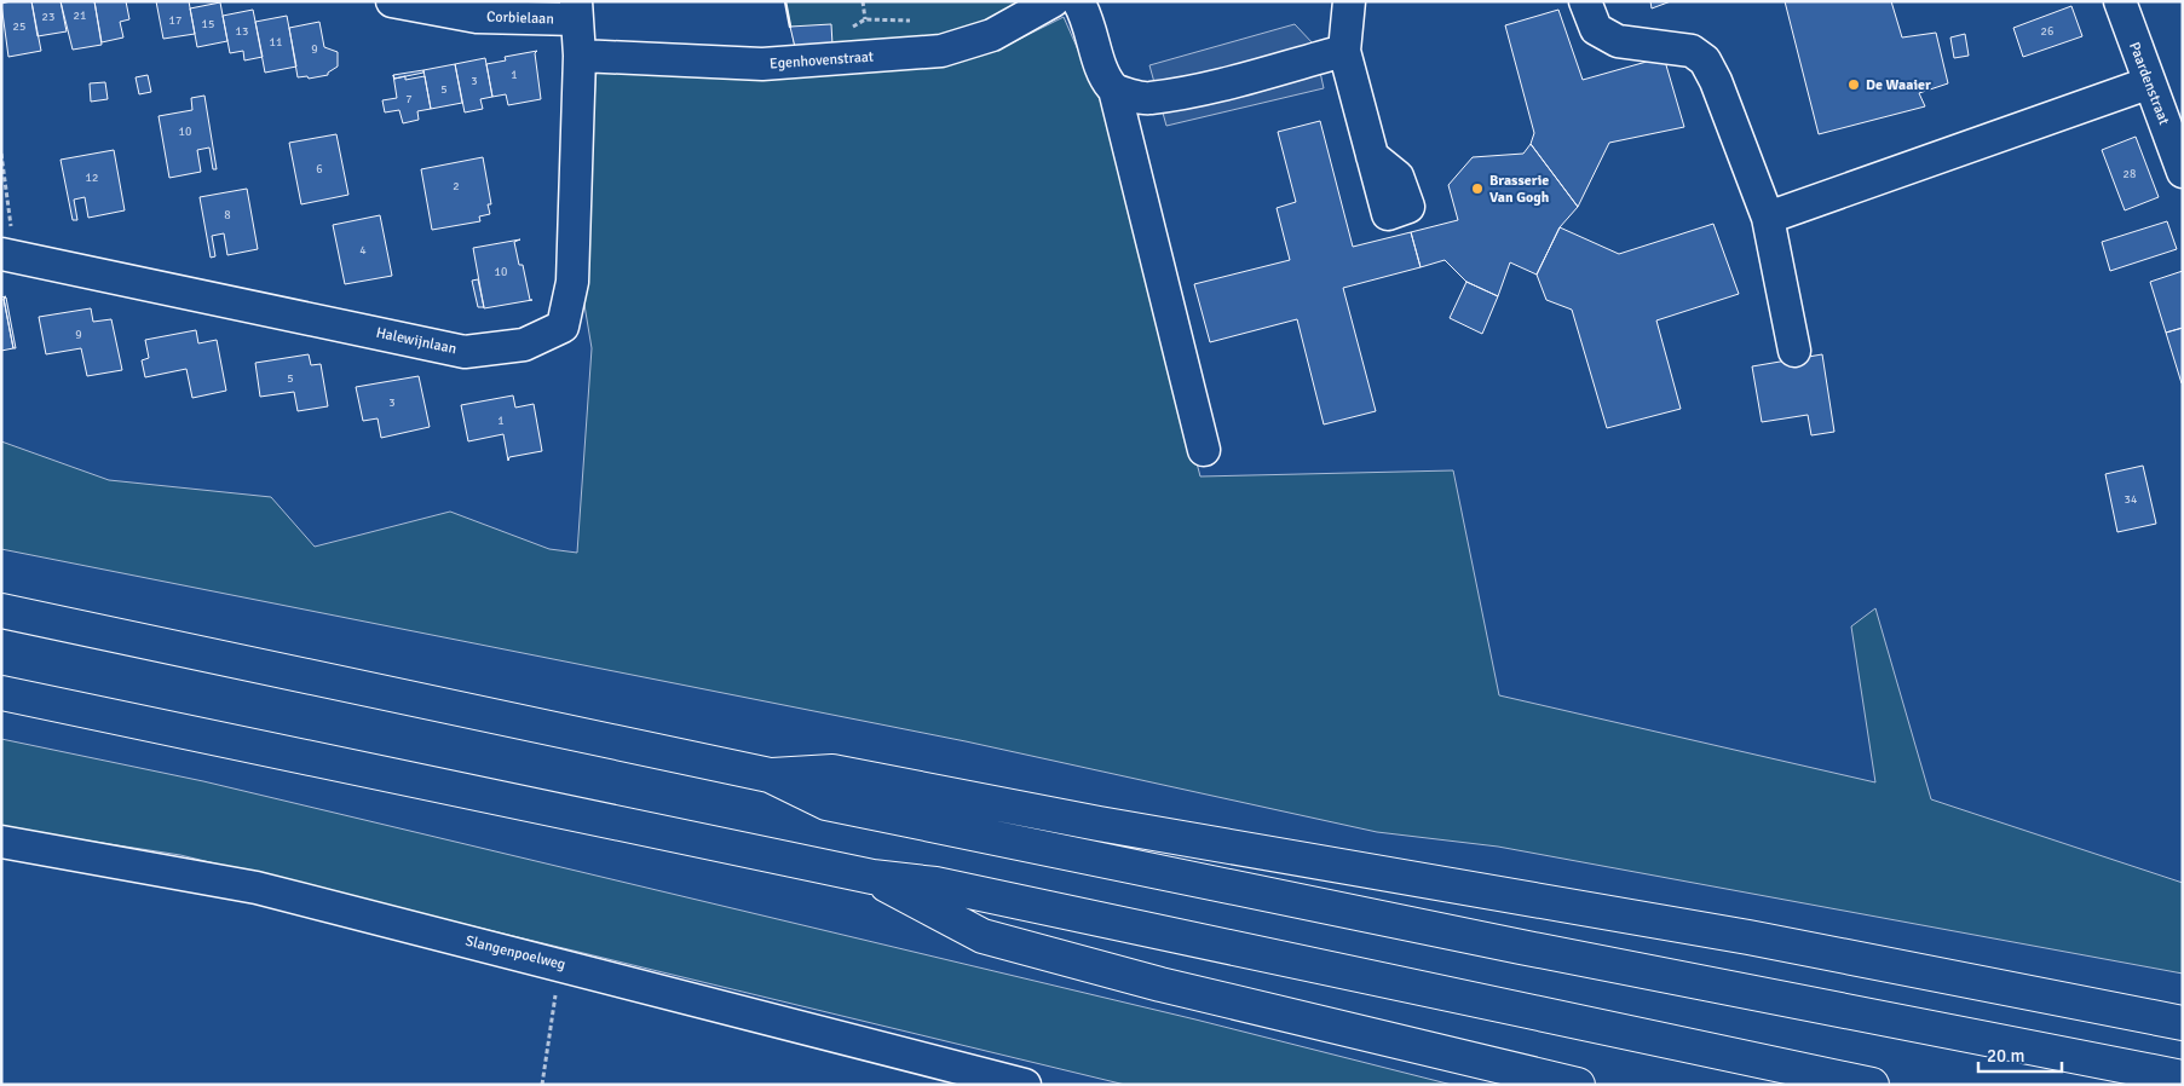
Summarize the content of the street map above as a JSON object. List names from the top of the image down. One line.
{"streets":{"street":["Corbielaan","Egenhovenstraat","Paardenstraat","Halewijnlaan","Slangenpoelweg"]},"crossings":[["Corbielaan","Halewijnlaan"],["Egenhovenstraat","Halewijnlaan"]],"places":["De Waaier","Brasserie Van Gogh"],"house_numbers":["21","23","17","15","25","13","26","11","9","1","3","5","7","10","6","28","12","2","8","4","10","9","5","3","1","34"],"scale_bar":"20 m"}
